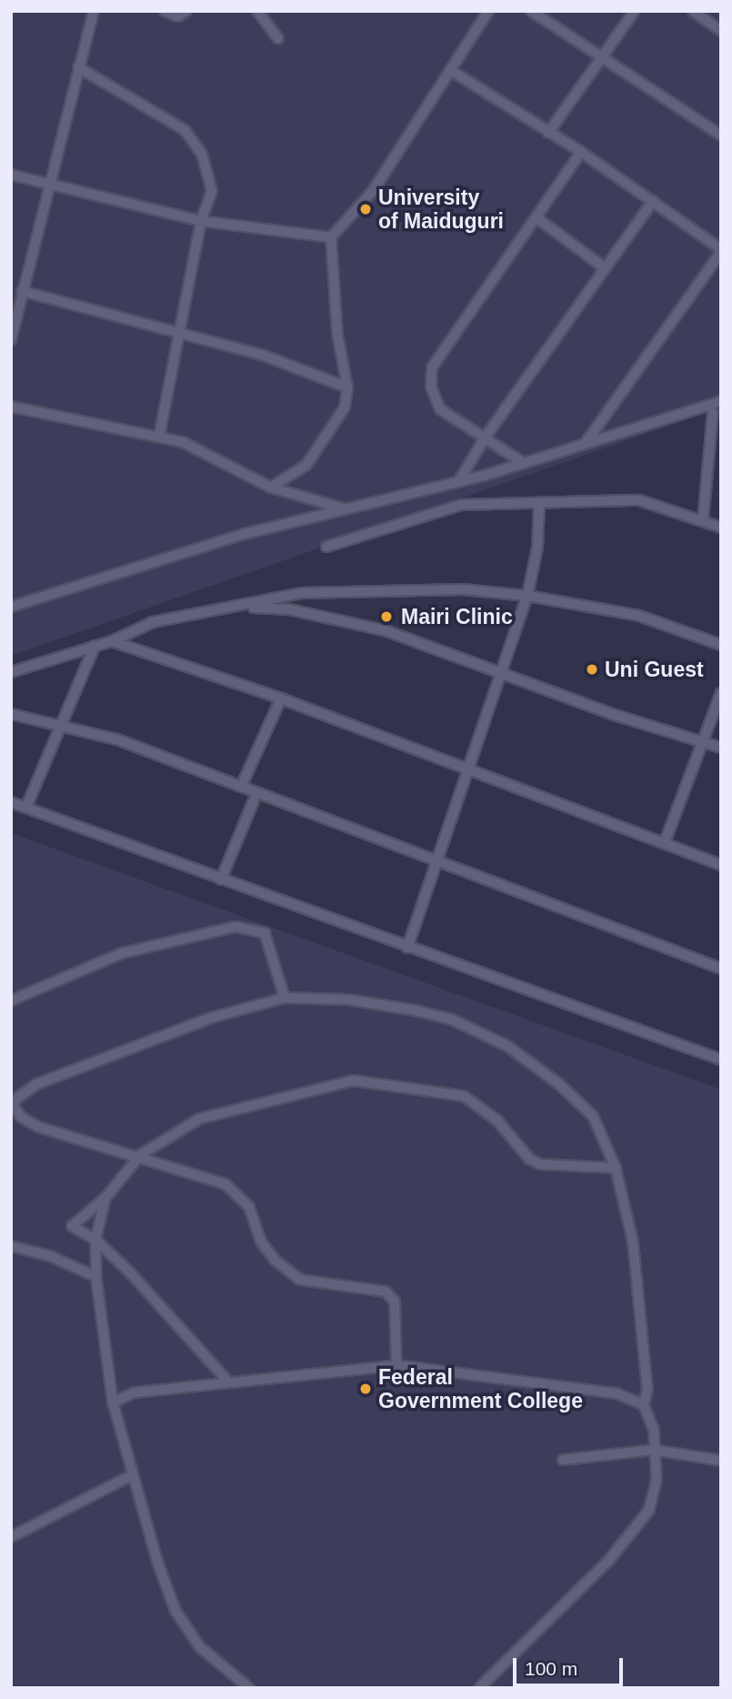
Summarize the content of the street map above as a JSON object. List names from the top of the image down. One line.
{"places":["University of Maiduguri","Mairi Clinic","Uni Guest","Federal Government College"],"scale_bar":"100 m"}
